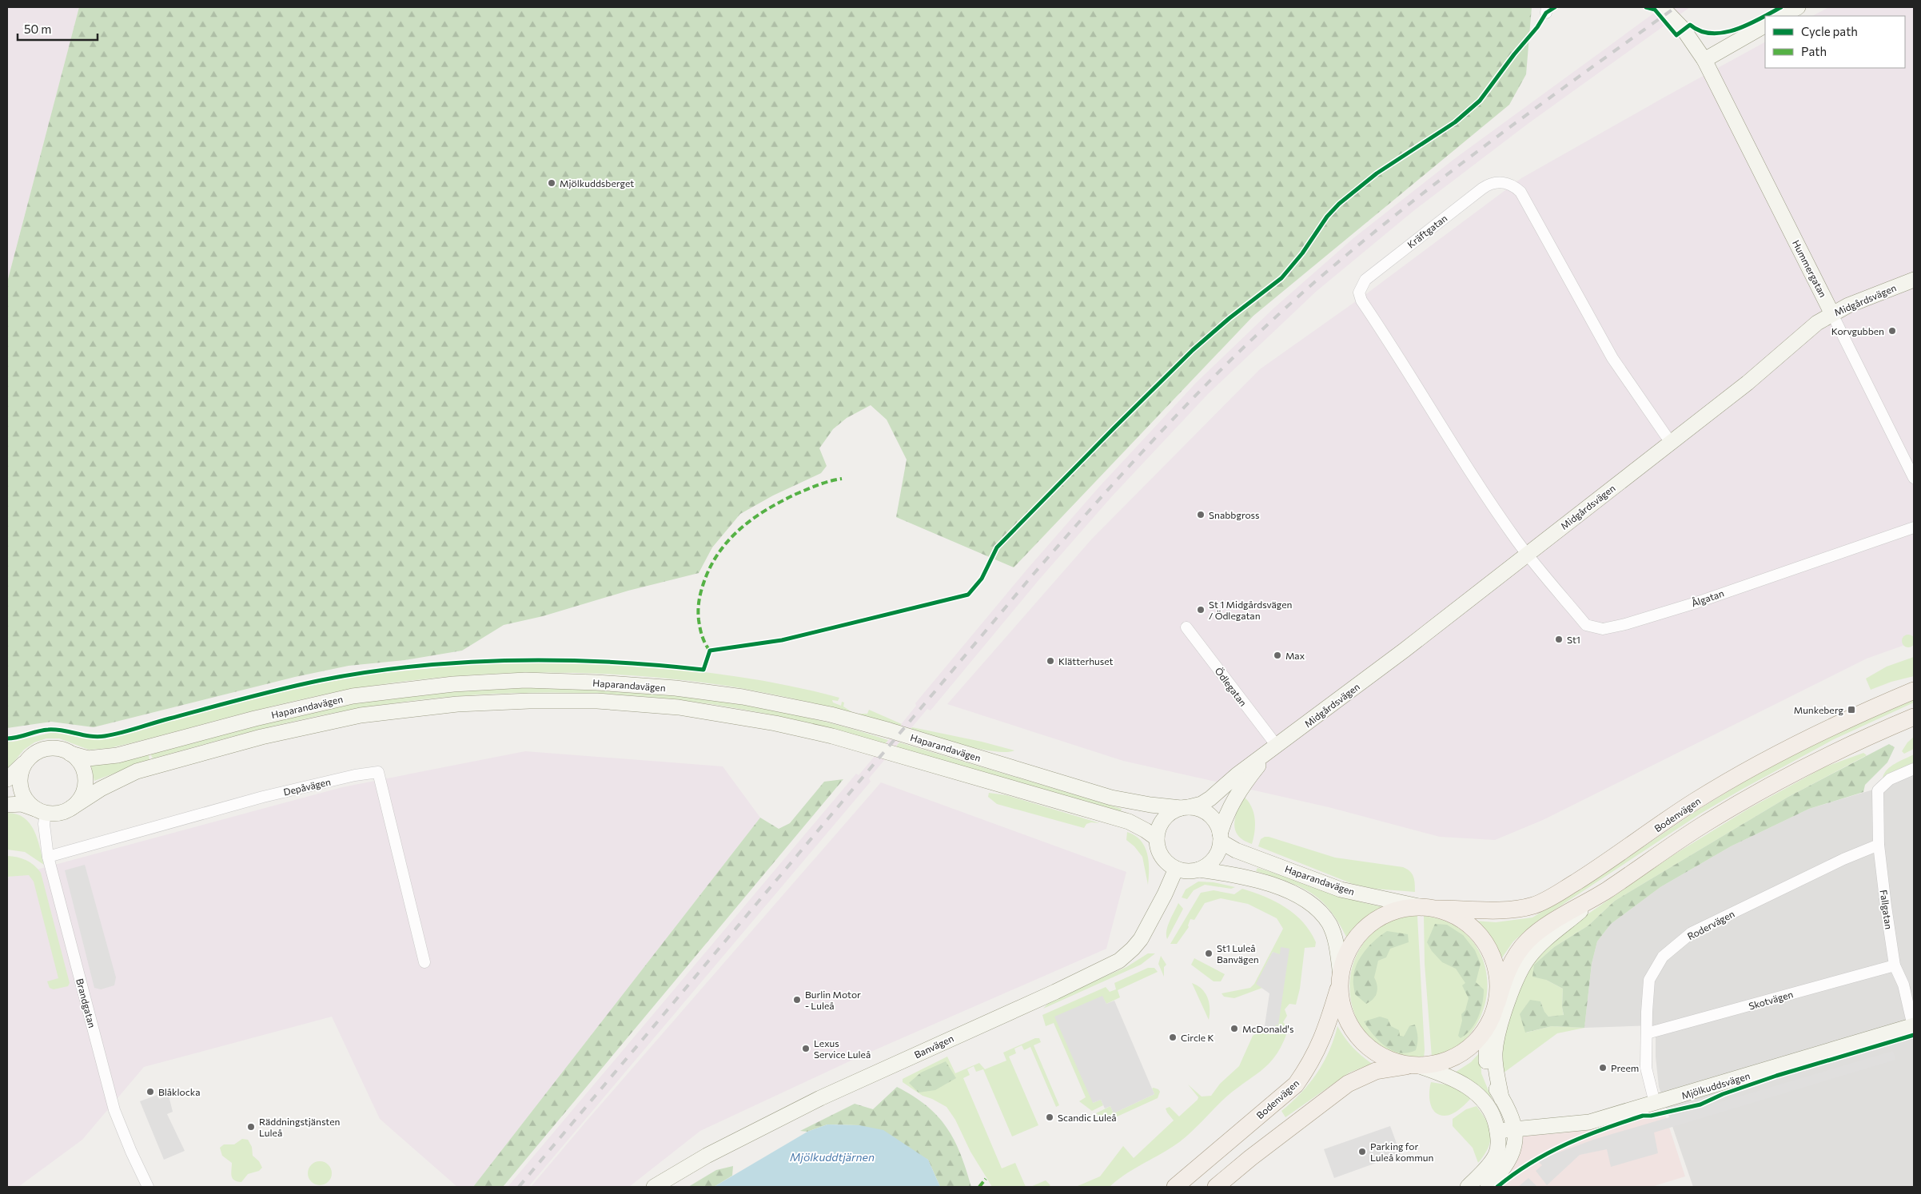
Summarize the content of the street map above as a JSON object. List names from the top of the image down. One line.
{"streets":{"main road":["Bodenvägen"],"street":["Kräftgatan","Hummergatan","Midgårdsvägen","Ålgatan","Haparandavägen","Ödlegatan","Depåvägen","Fallgatan","Rodervägen","Skotvägen","Brandgatan","Banvägen","Mjölkuddsvägen"]},"crossings":[["Kräftgatan","Midgårdsvägen"],["Kräftgatan","Ålgatan"],["Hummergatan","Midgårdsvägen"],["Midgårdsvägen","Ålgatan"],["Midgårdsvägen","Haparandavägen"],["Midgårdsvägen","Ödlegatan"],["Midgårdsvägen","Banvägen"],["Haparandavägen","Bodenvägen"],["Haparandavägen","Brandgatan"],["Haparandavägen","Banvägen"],["Depåvägen","Brandgatan"],["Fallgatan","Rodervägen"],["Fallgatan","Skotvägen"],["Fallgatan","Mjölkuddsvägen"],["Rodervägen","Skotvägen"],["Rodervägen","Mjölkuddsvägen"]],"water":["Mjölkuddtjärnen"],"places":{"other":["Mjölkuddsberget","Korvgubben","Snabbgross","St 1 Midgårdsvägen / Ödlegatan","St1","Max","Klätterhuset","St1 Luleå Banvägen","Burlin Motor - Luleå","McDonald's","Circle K","Lexus Service Luleå","Preem","Blåklocka","Scandic Luleå","Räddningstjänsten Luleå","Parking for Luleå kommun"],"transit":["Munkeberg"]},"legend":["Cycle path","Path"],"scale_bar":"50 m"}
